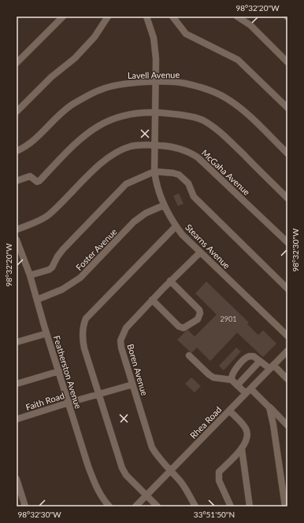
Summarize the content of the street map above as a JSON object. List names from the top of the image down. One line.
{"streets":{"street":["Lavell Avenue","McGaha Avenue","Stearns Avenue","Foster Avenue","Boren Avenue","Featherston Avenue","Faith Road","Rhea Road"]},"crossings":[["Lavell Avenue","Stearns Avenue"],["McGaha Avenue","Stearns Avenue"],["Stearns Avenue","Foster Avenue"],["Stearns Avenue","Boren Avenue"],["Foster Avenue","Featherston Avenue"],["Boren Avenue","Faith Road"],["Boren Avenue","Rhea Road"],["Featherston Avenue","Faith Road"]],"house_numbers":["2901"],"coordinates":["98°32'20\"W","98°32'30\"W","33°51'50\"N"]}
